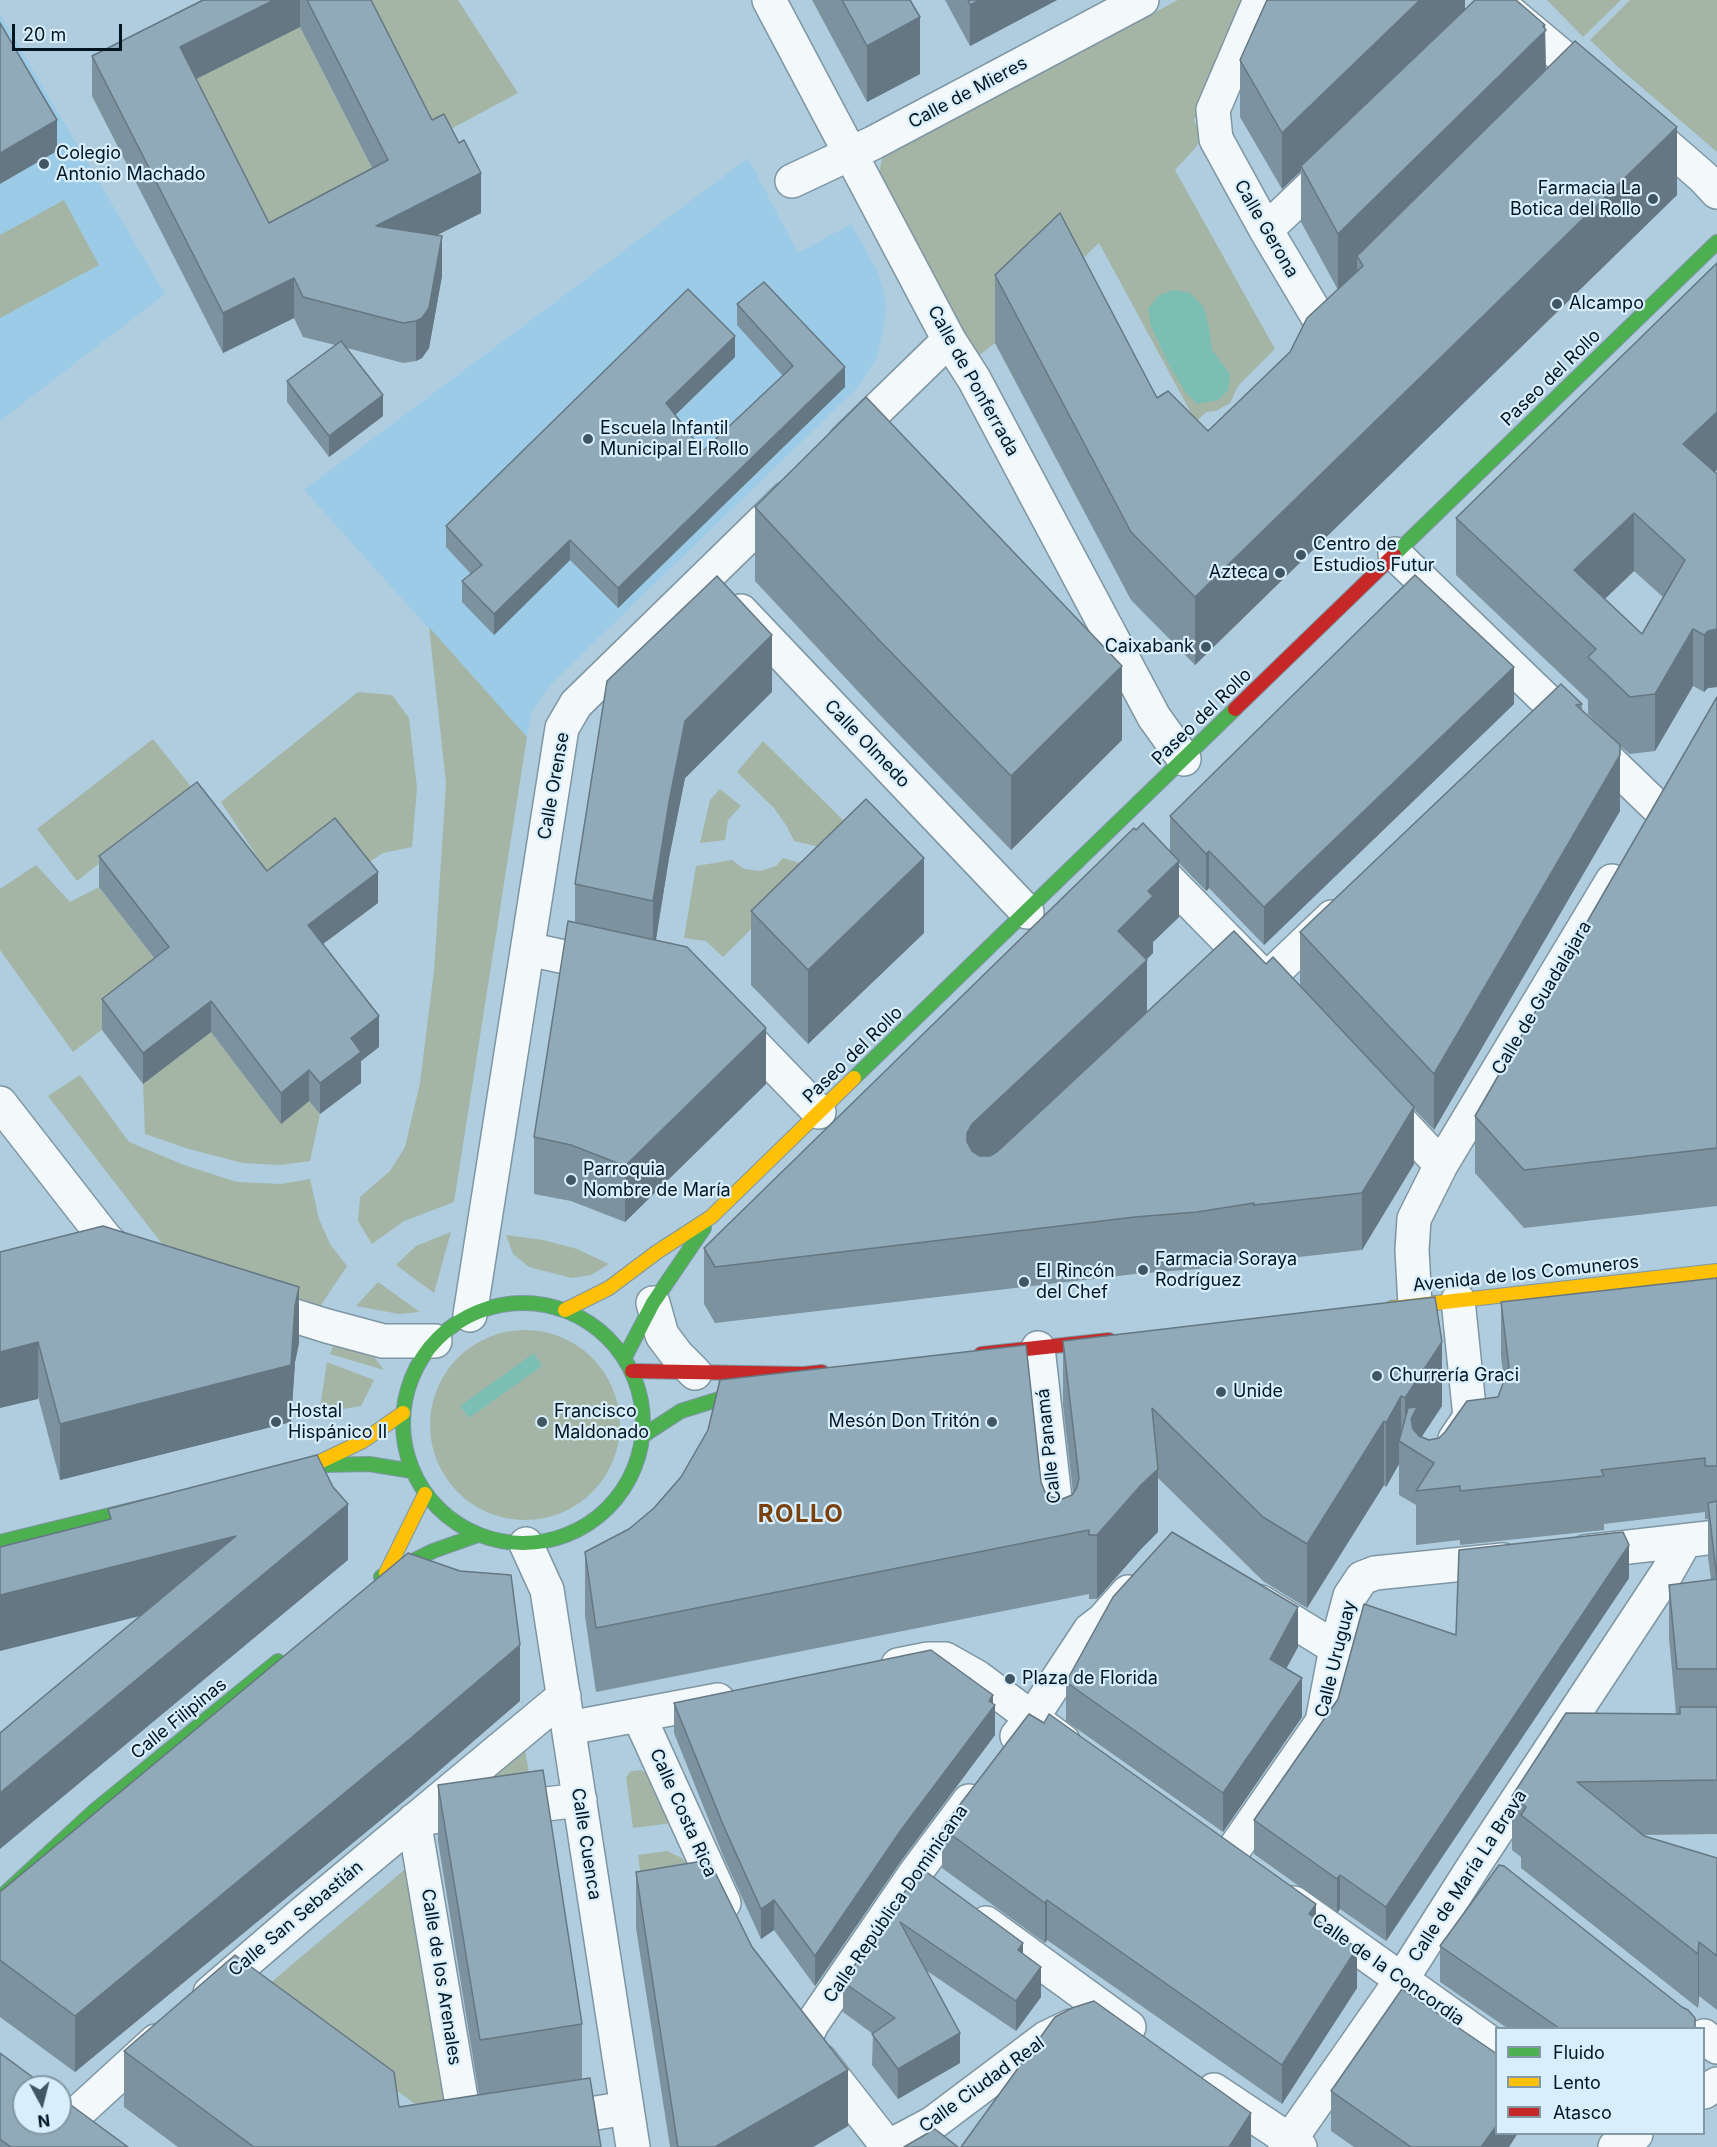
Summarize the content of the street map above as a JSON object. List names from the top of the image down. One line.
{"streets":{"main road":["Paseo del Rollo","Avenida de los Comuneros","Calle Filipinas"],"street":["Calle de Mieres","Calle Gerona","Calle de Ponferrada","Calle Olmedo","Calle Orense","Calle de Guadalajara","Calle Panamá","Calle Uruguay","Calle Costa Rica","Calle Cuenca","Calle de María La Brava","Calle República Dominicana","Calle San Sebastián","Calle de la Concordia","Calle de los Arenales","Calle Ciudad Real"]},"crossings":[["Calle de Mieres","Calle de Ponferrada"],["Paseo del Rollo","Calle de Ponferrada"],["Paseo del Rollo","Calle Olmedo"],["Calle de Ponferrada","Calle Orense"],["Calle Olmedo","Calle Orense"],["Calle de Guadalajara","Avenida de los Comuneros"],["Calle Uruguay","Calle de María La Brava"],["Calle Uruguay","Calle de la Concordia"],["Calle Cuenca","Calle San Sebastián"],["Calle Cuenca","Calle de los Arenales"],["Calle de María La Brava","Calle de la Concordia"],["Calle República Dominicana","Calle Ciudad Real"],["Calle San Sebastián","Calle de los Arenales"]],"districts":["ROLLO"],"places":["Colegio Antonio Machado","Farmacia La Botica del Rollo","Alcampo","Escuela Infantil Municipal El Rollo","Centro de Estudios Futur","Azteca","Caixabank","Parroquia Nombre de María","Farmacia Soraya Rodríguez","El Rincón del Chef","Churrería Graci","Unide","Hostal Hispánico II","Francisco Maldonado","Mesón Don Tritón","Plaza de Florida"],"legend":["Fluido","Lento","Atasco"],"scale_bar":"20 m","north":"bottom"}
